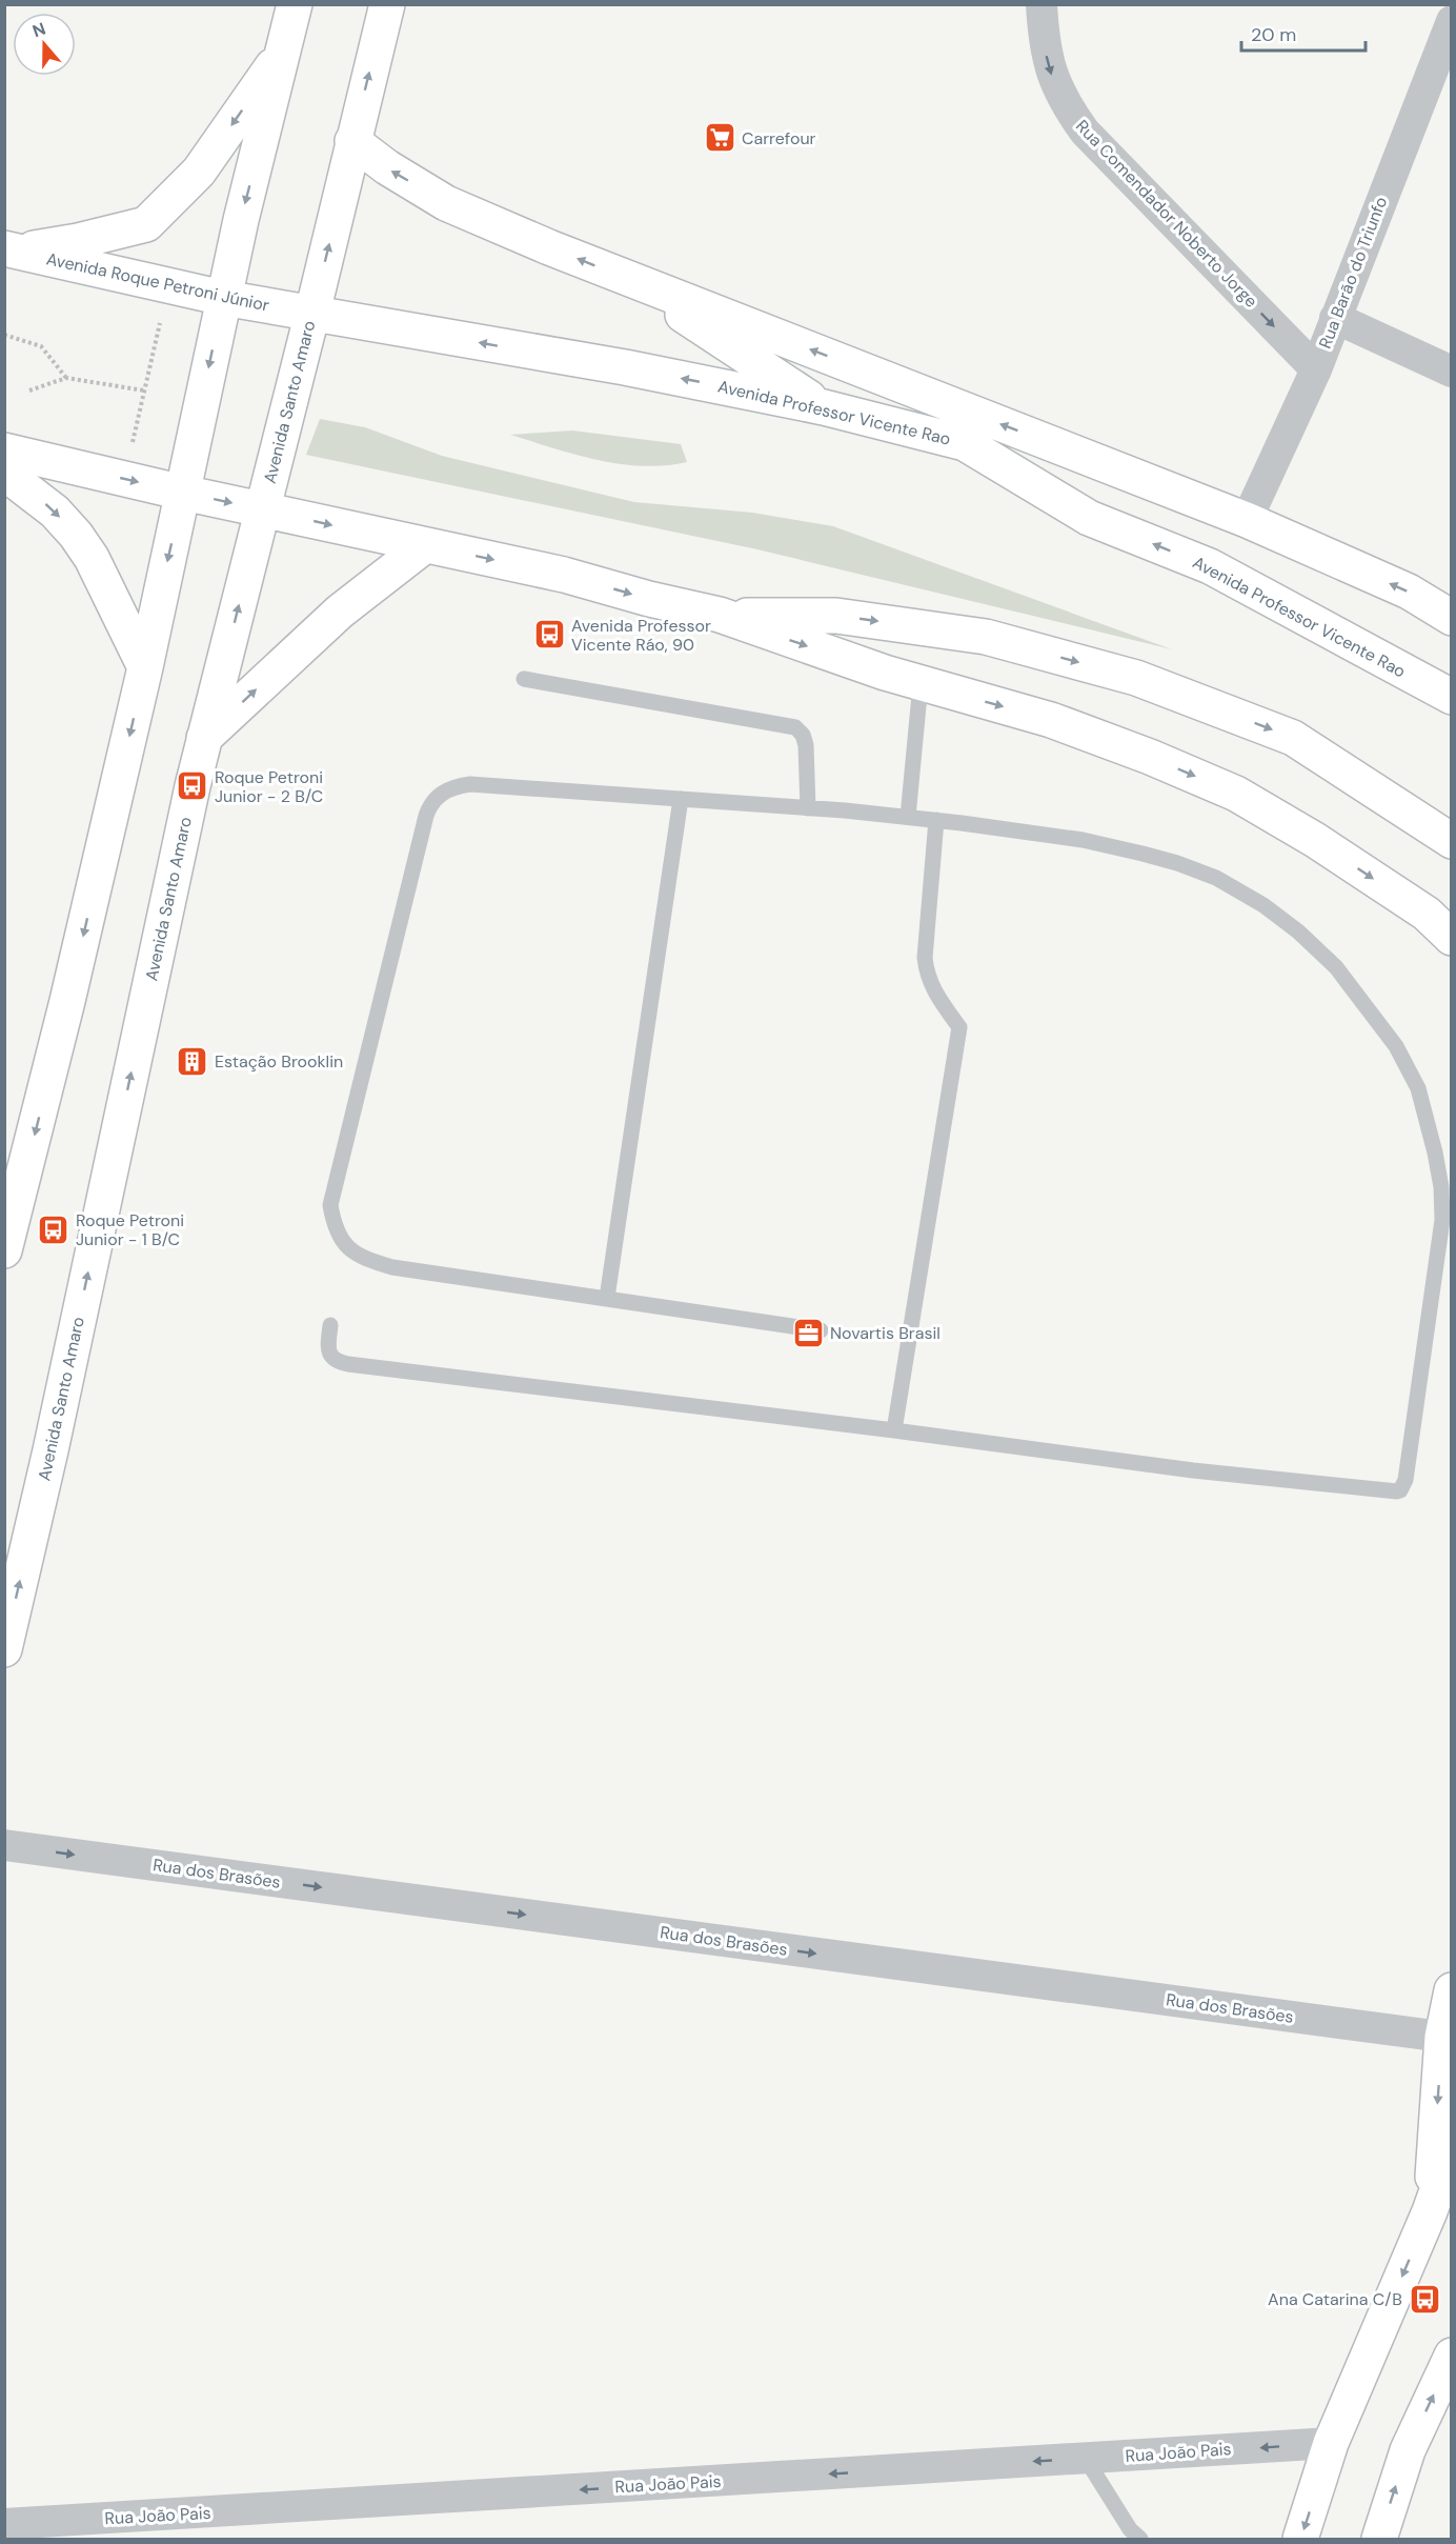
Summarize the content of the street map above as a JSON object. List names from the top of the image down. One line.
{"streets":{"main road":["Avenida Roque Petroni Júnior","Avenida Santo Amaro","Avenida Professor Vicente Rao"],"street":["Rua Comendador Noberto Jorge","Rua Barão do Triunfo","Rua dos Brasões","Rua João Pais"]},"crossings":[["Rua Comendador Noberto Jorge","Rua Barão do Triunfo"],["Avenida Roque Petroni Júnior","Avenida Santo Amaro"],["Avenida Roque Petroni Júnior","Avenida Professor Vicente Rao"],["Avenida Santo Amaro","Avenida Professor Vicente Rao"]],"one_way":["Rua Comendador Noberto Jorge","Rua dos Brasões","Rua João Pais"],"places":{"supermarket":["Carrefour"],"bus stop":["Avenida Professor Vicente Ráo, 90","Roque Petroni Junior - 2 B/C","Roque Petroni Junior - 1 B/C","Ana Catarina C/B"],"building":["Estação Brooklin"],"office":["Novartis Brasil"]},"scale_bar":"20 m","north":"top"}
